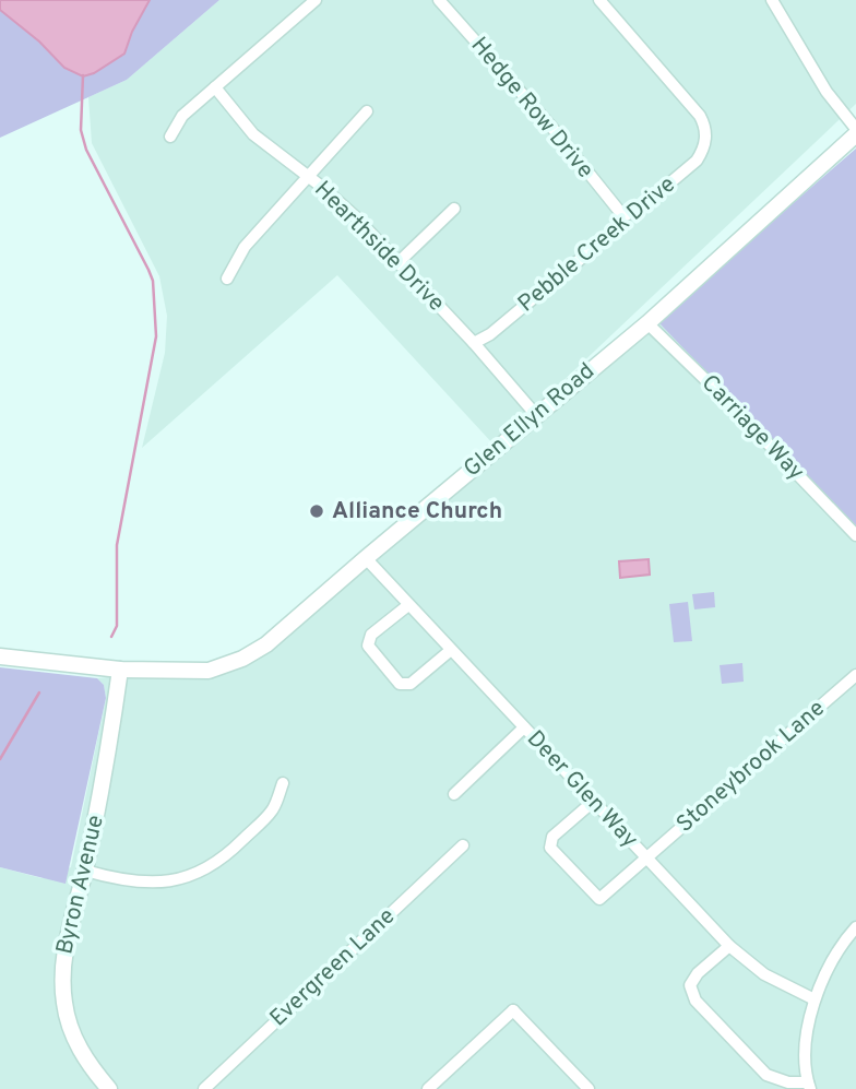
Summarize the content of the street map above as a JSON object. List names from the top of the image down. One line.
{"streets":{"street":["Hedge Row Drive","Pebble Creek Drive","Hearthside Drive","Glen Ellyn Road","Carriage Way","Stoneybrook Lane","Deer Glen Way","Byron Avenue","Evergreen Lane"]},"crossings":[["Hedge Row Drive","Pebble Creek Drive"],["Pebble Creek Drive","Hearthside Drive"],["Hearthside Drive","Glen Ellyn Road"],["Glen Ellyn Road","Carriage Way"],["Glen Ellyn Road","Deer Glen Way"],["Glen Ellyn Road","Byron Avenue"],["Stoneybrook Lane","Deer Glen Way"]],"places":["Alliance Church"]}
